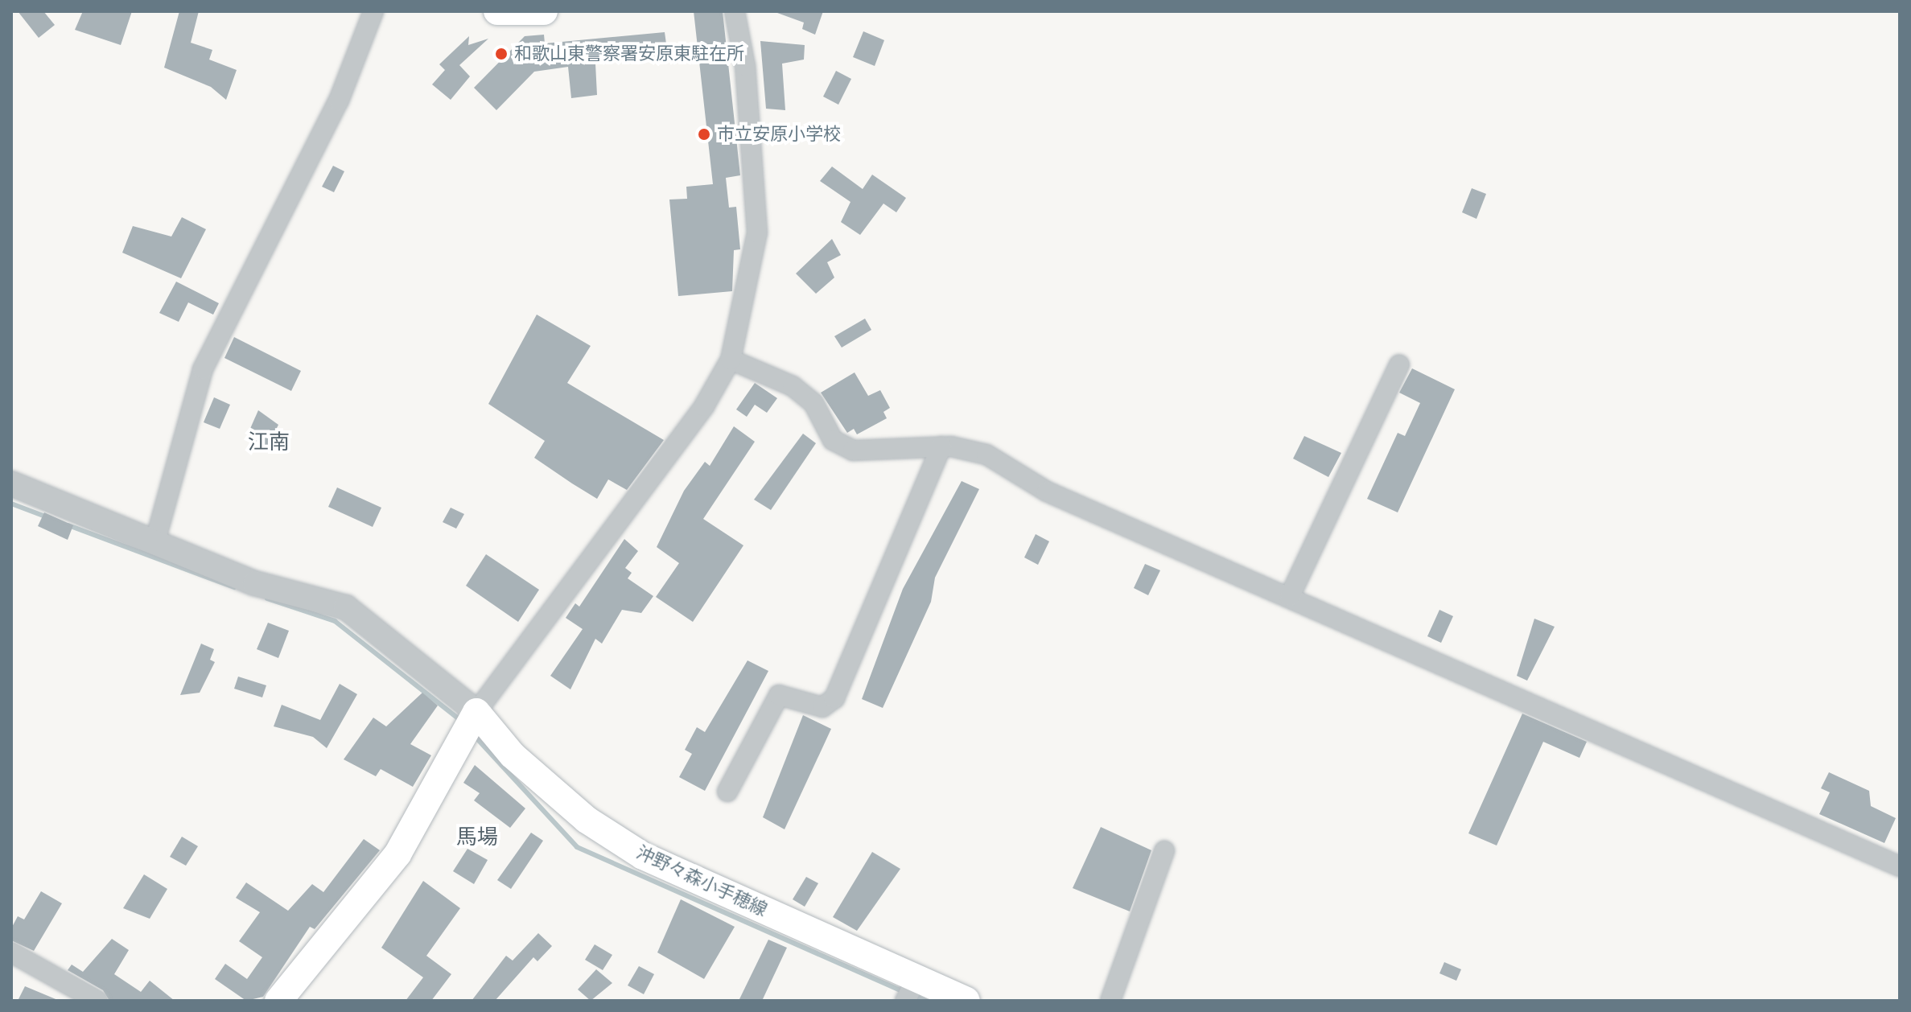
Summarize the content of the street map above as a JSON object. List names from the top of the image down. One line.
{"streets":{"main road":["沖野々森小手穂線"]},"districts":["江南","馬場"],"places":["和歌山東警察署安原東駐在所","市立安原小学校"]}
